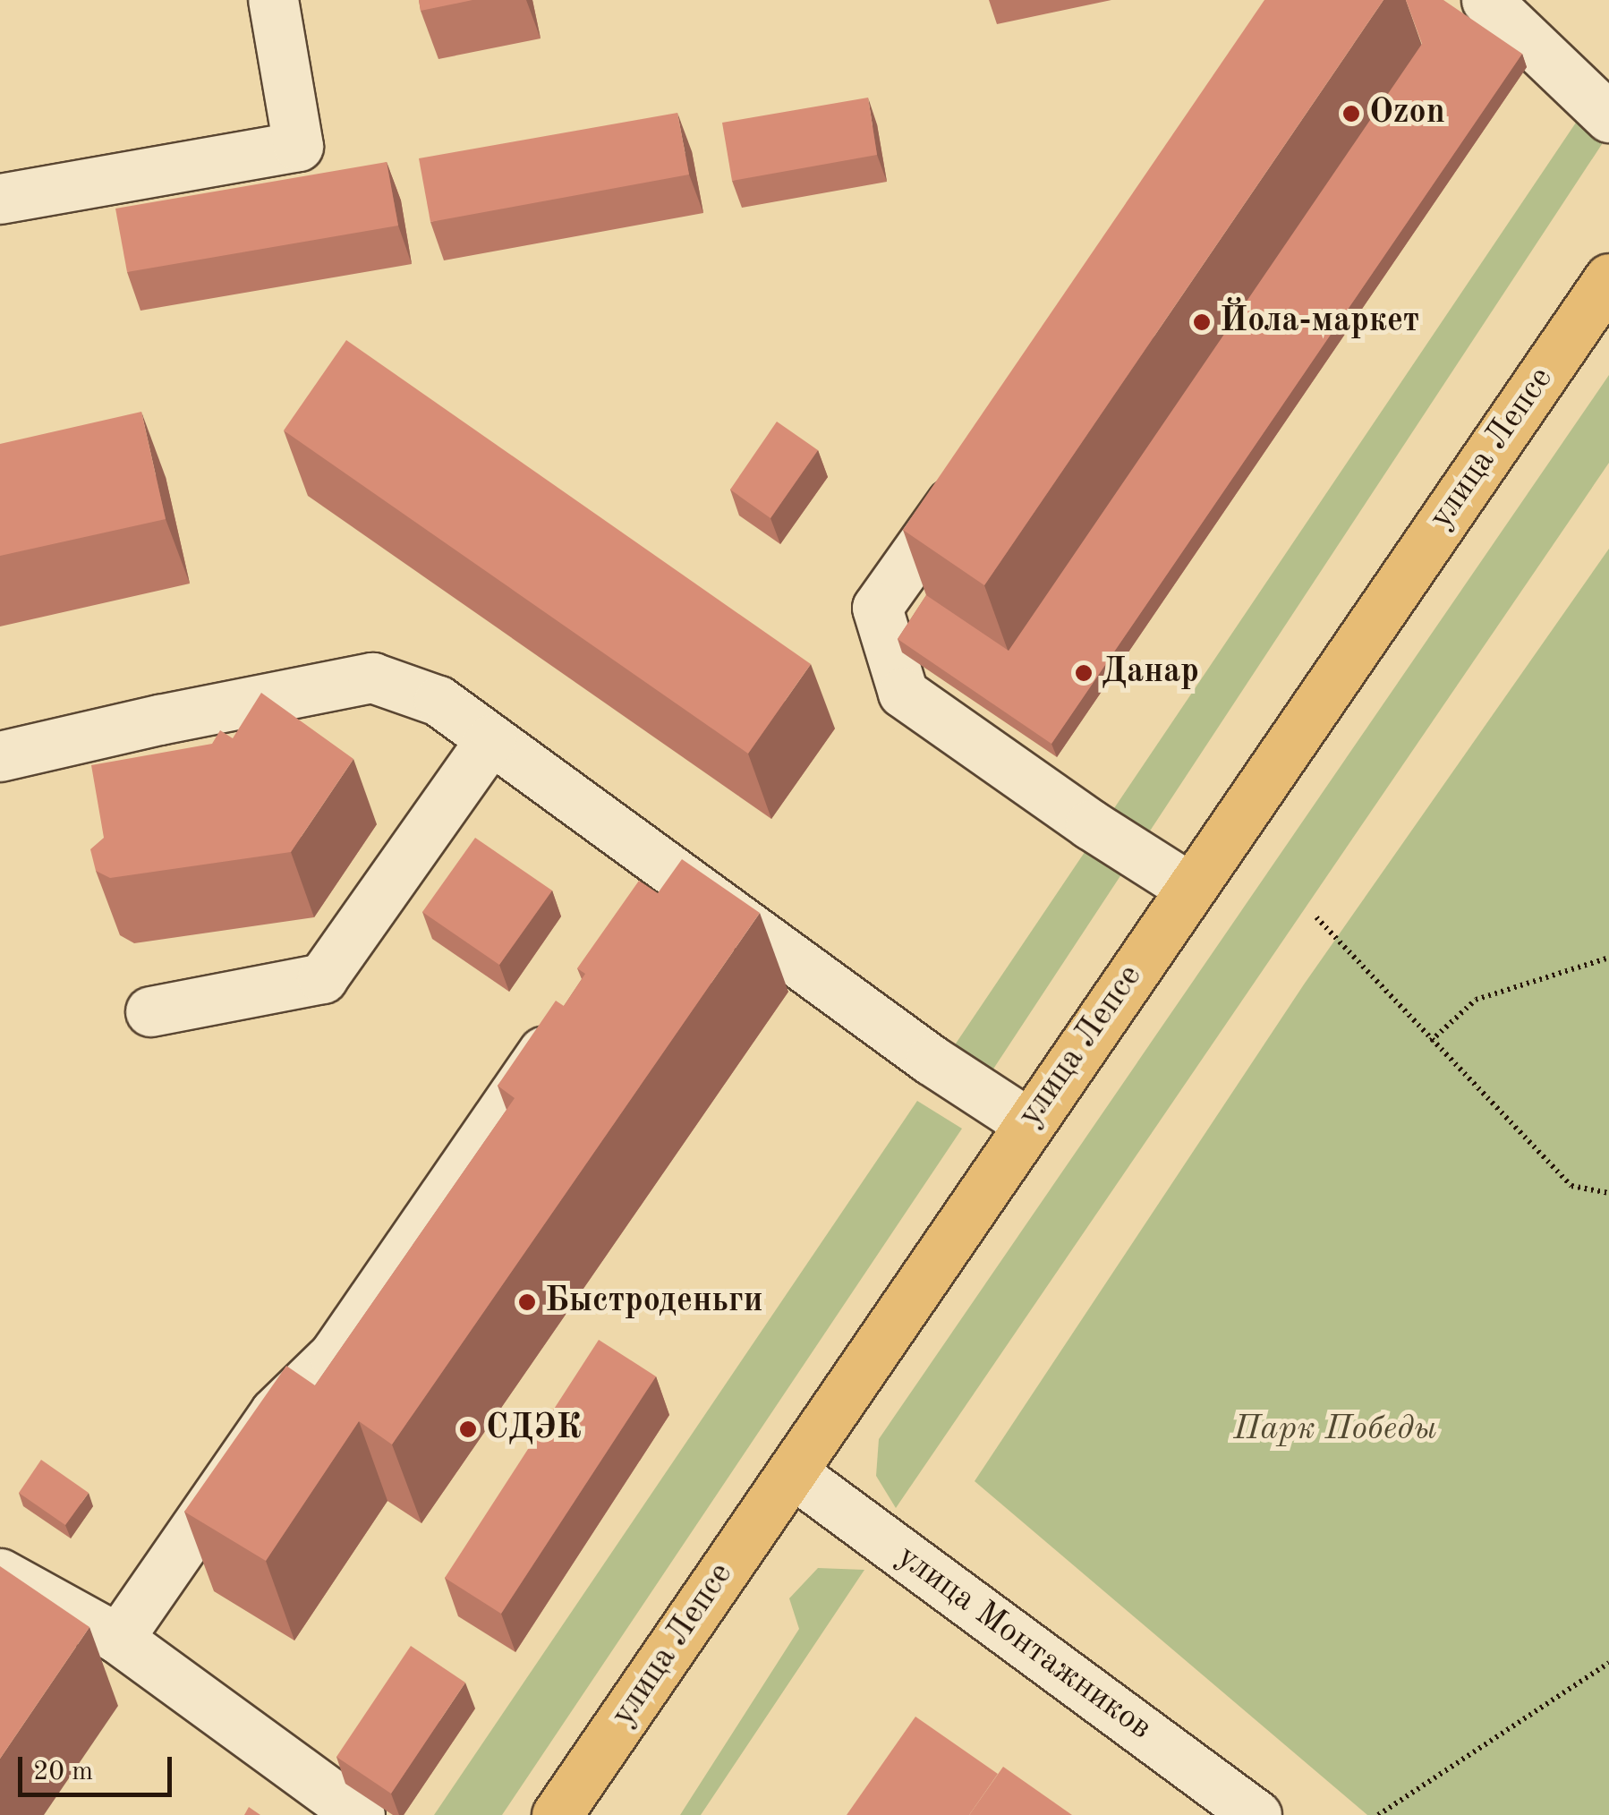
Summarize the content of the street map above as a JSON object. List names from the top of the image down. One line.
{"streets":{"main road":["улица Лепсе"],"street":["улица Монтажников"]},"crossings":[["улица Лепсе","улица Монтажников"]],"parks":["Парк Победы"],"places":["Ozon","Йола-маркет","Данар","Быстроденьги","СДЭК"],"scale_bar":"20 m"}
